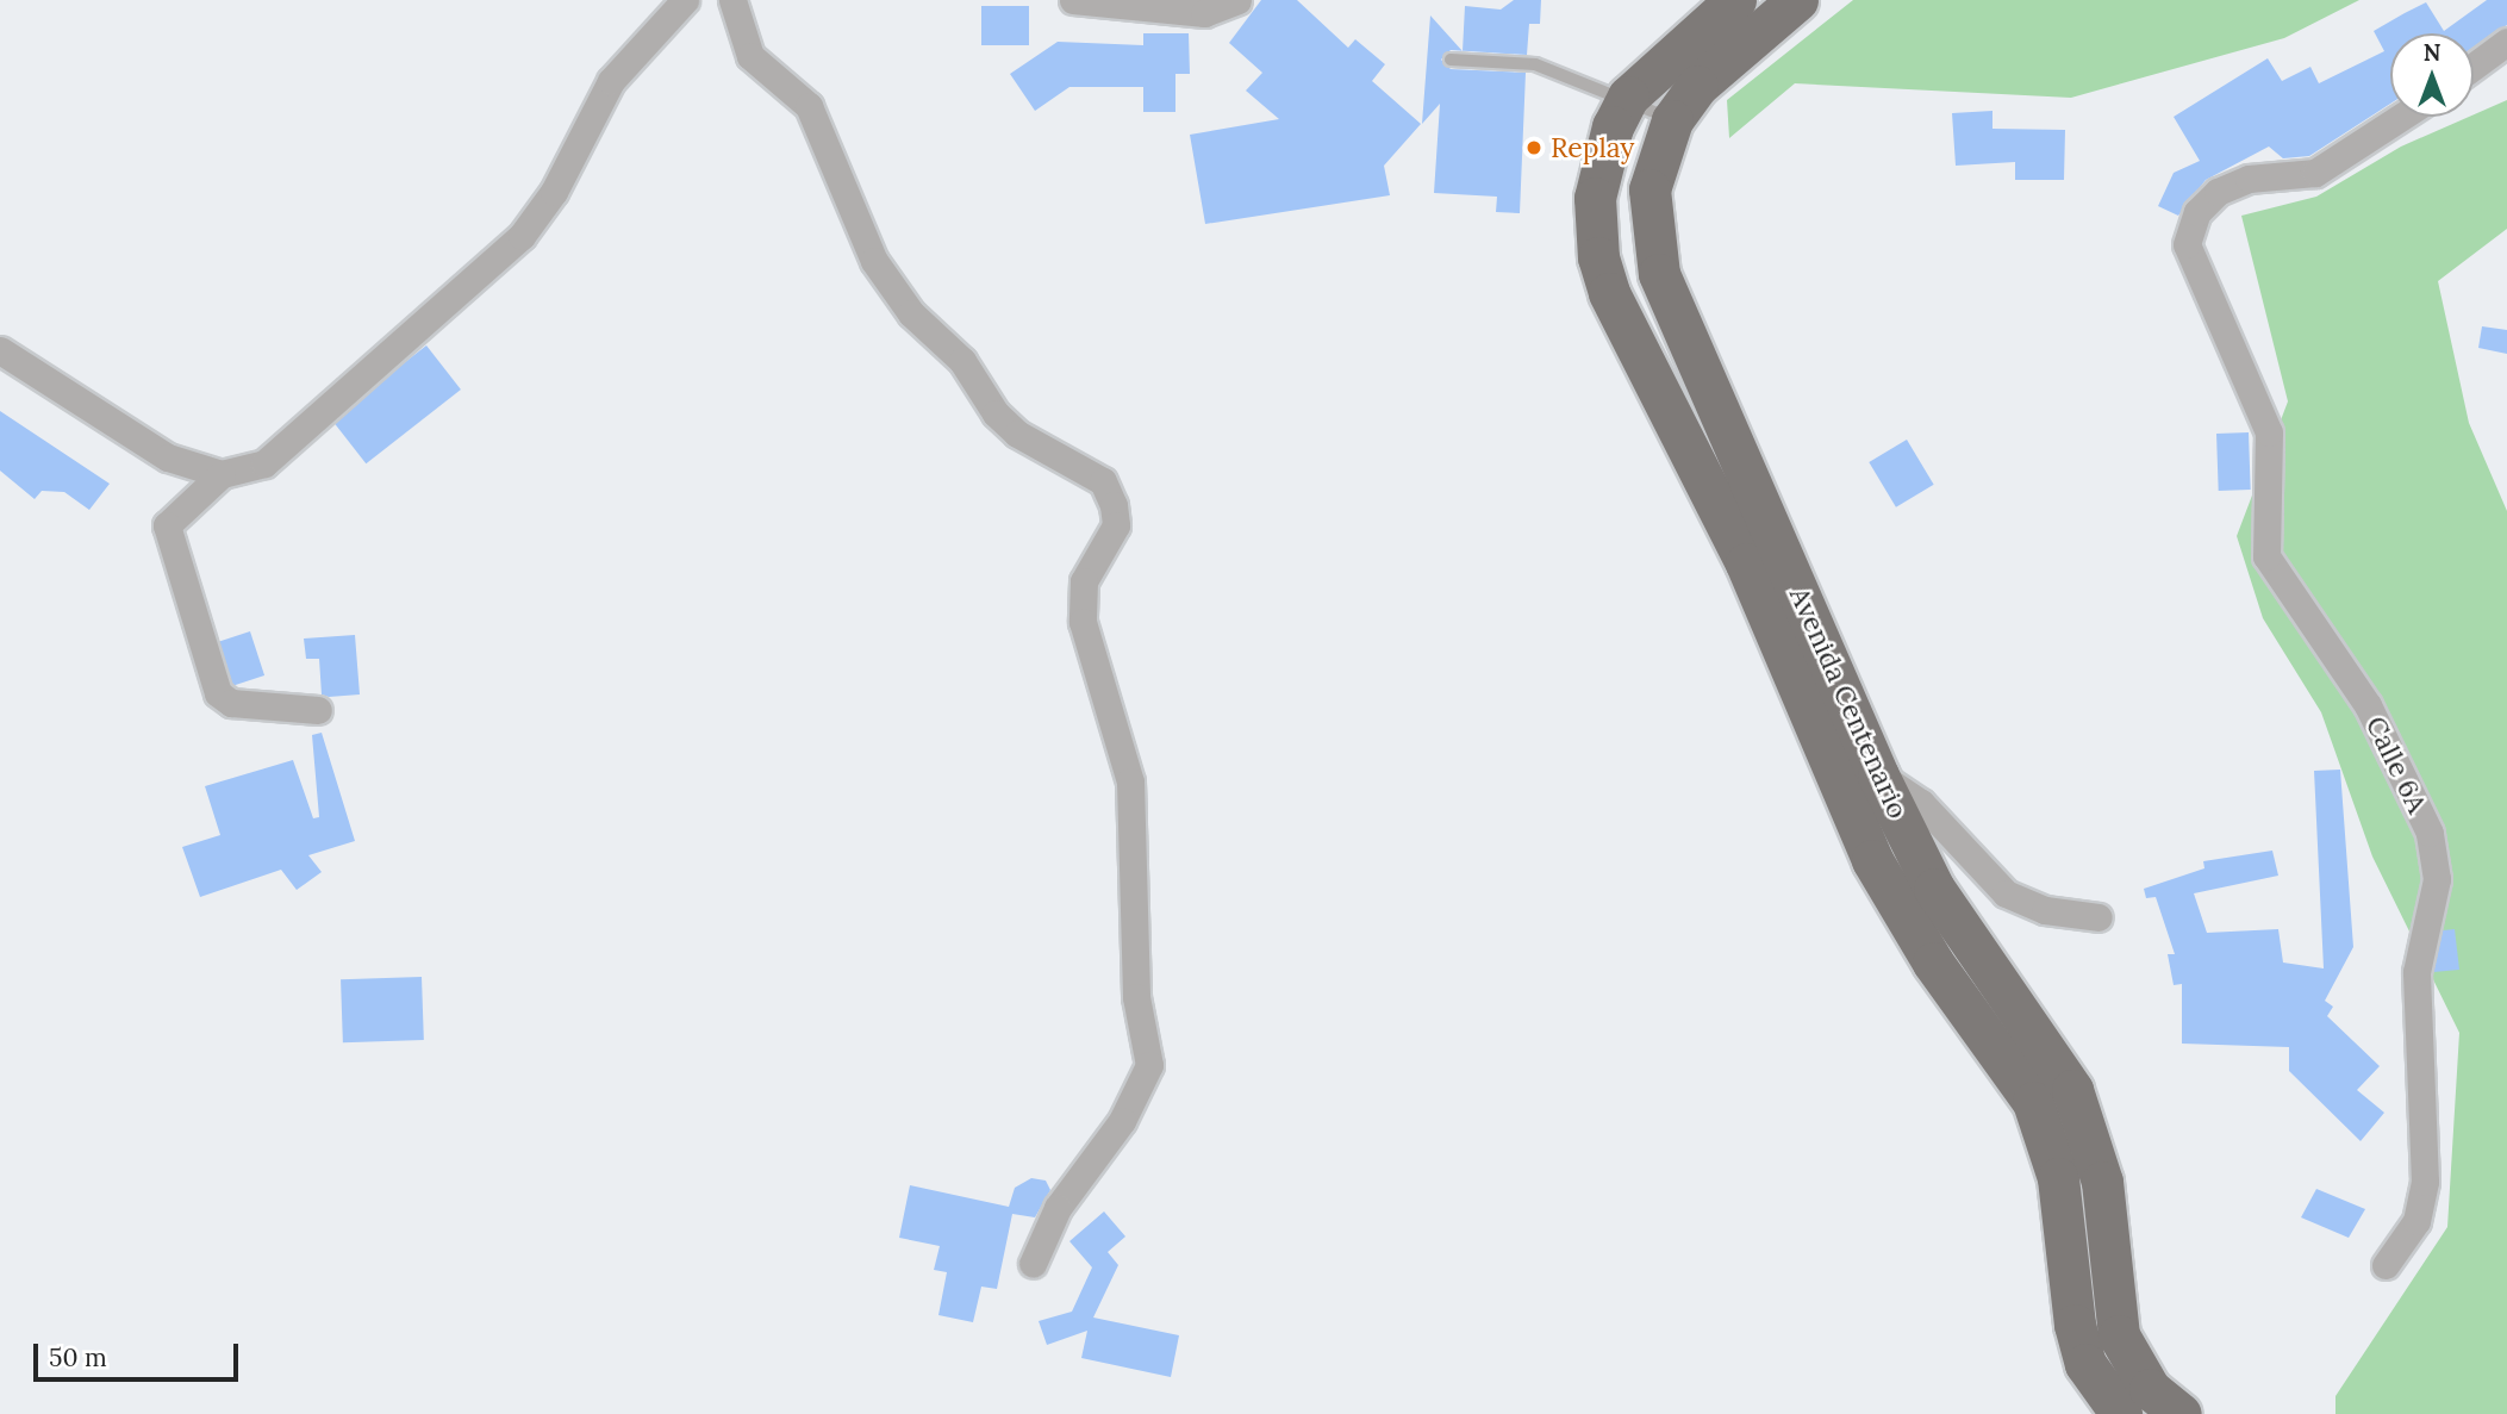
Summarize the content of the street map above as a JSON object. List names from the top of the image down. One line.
{"streets":{"main road":["Avenida Centenario"],"street":["Calle 6A"]},"places":["Replay"],"scale_bar":"50 m","north":"top"}
